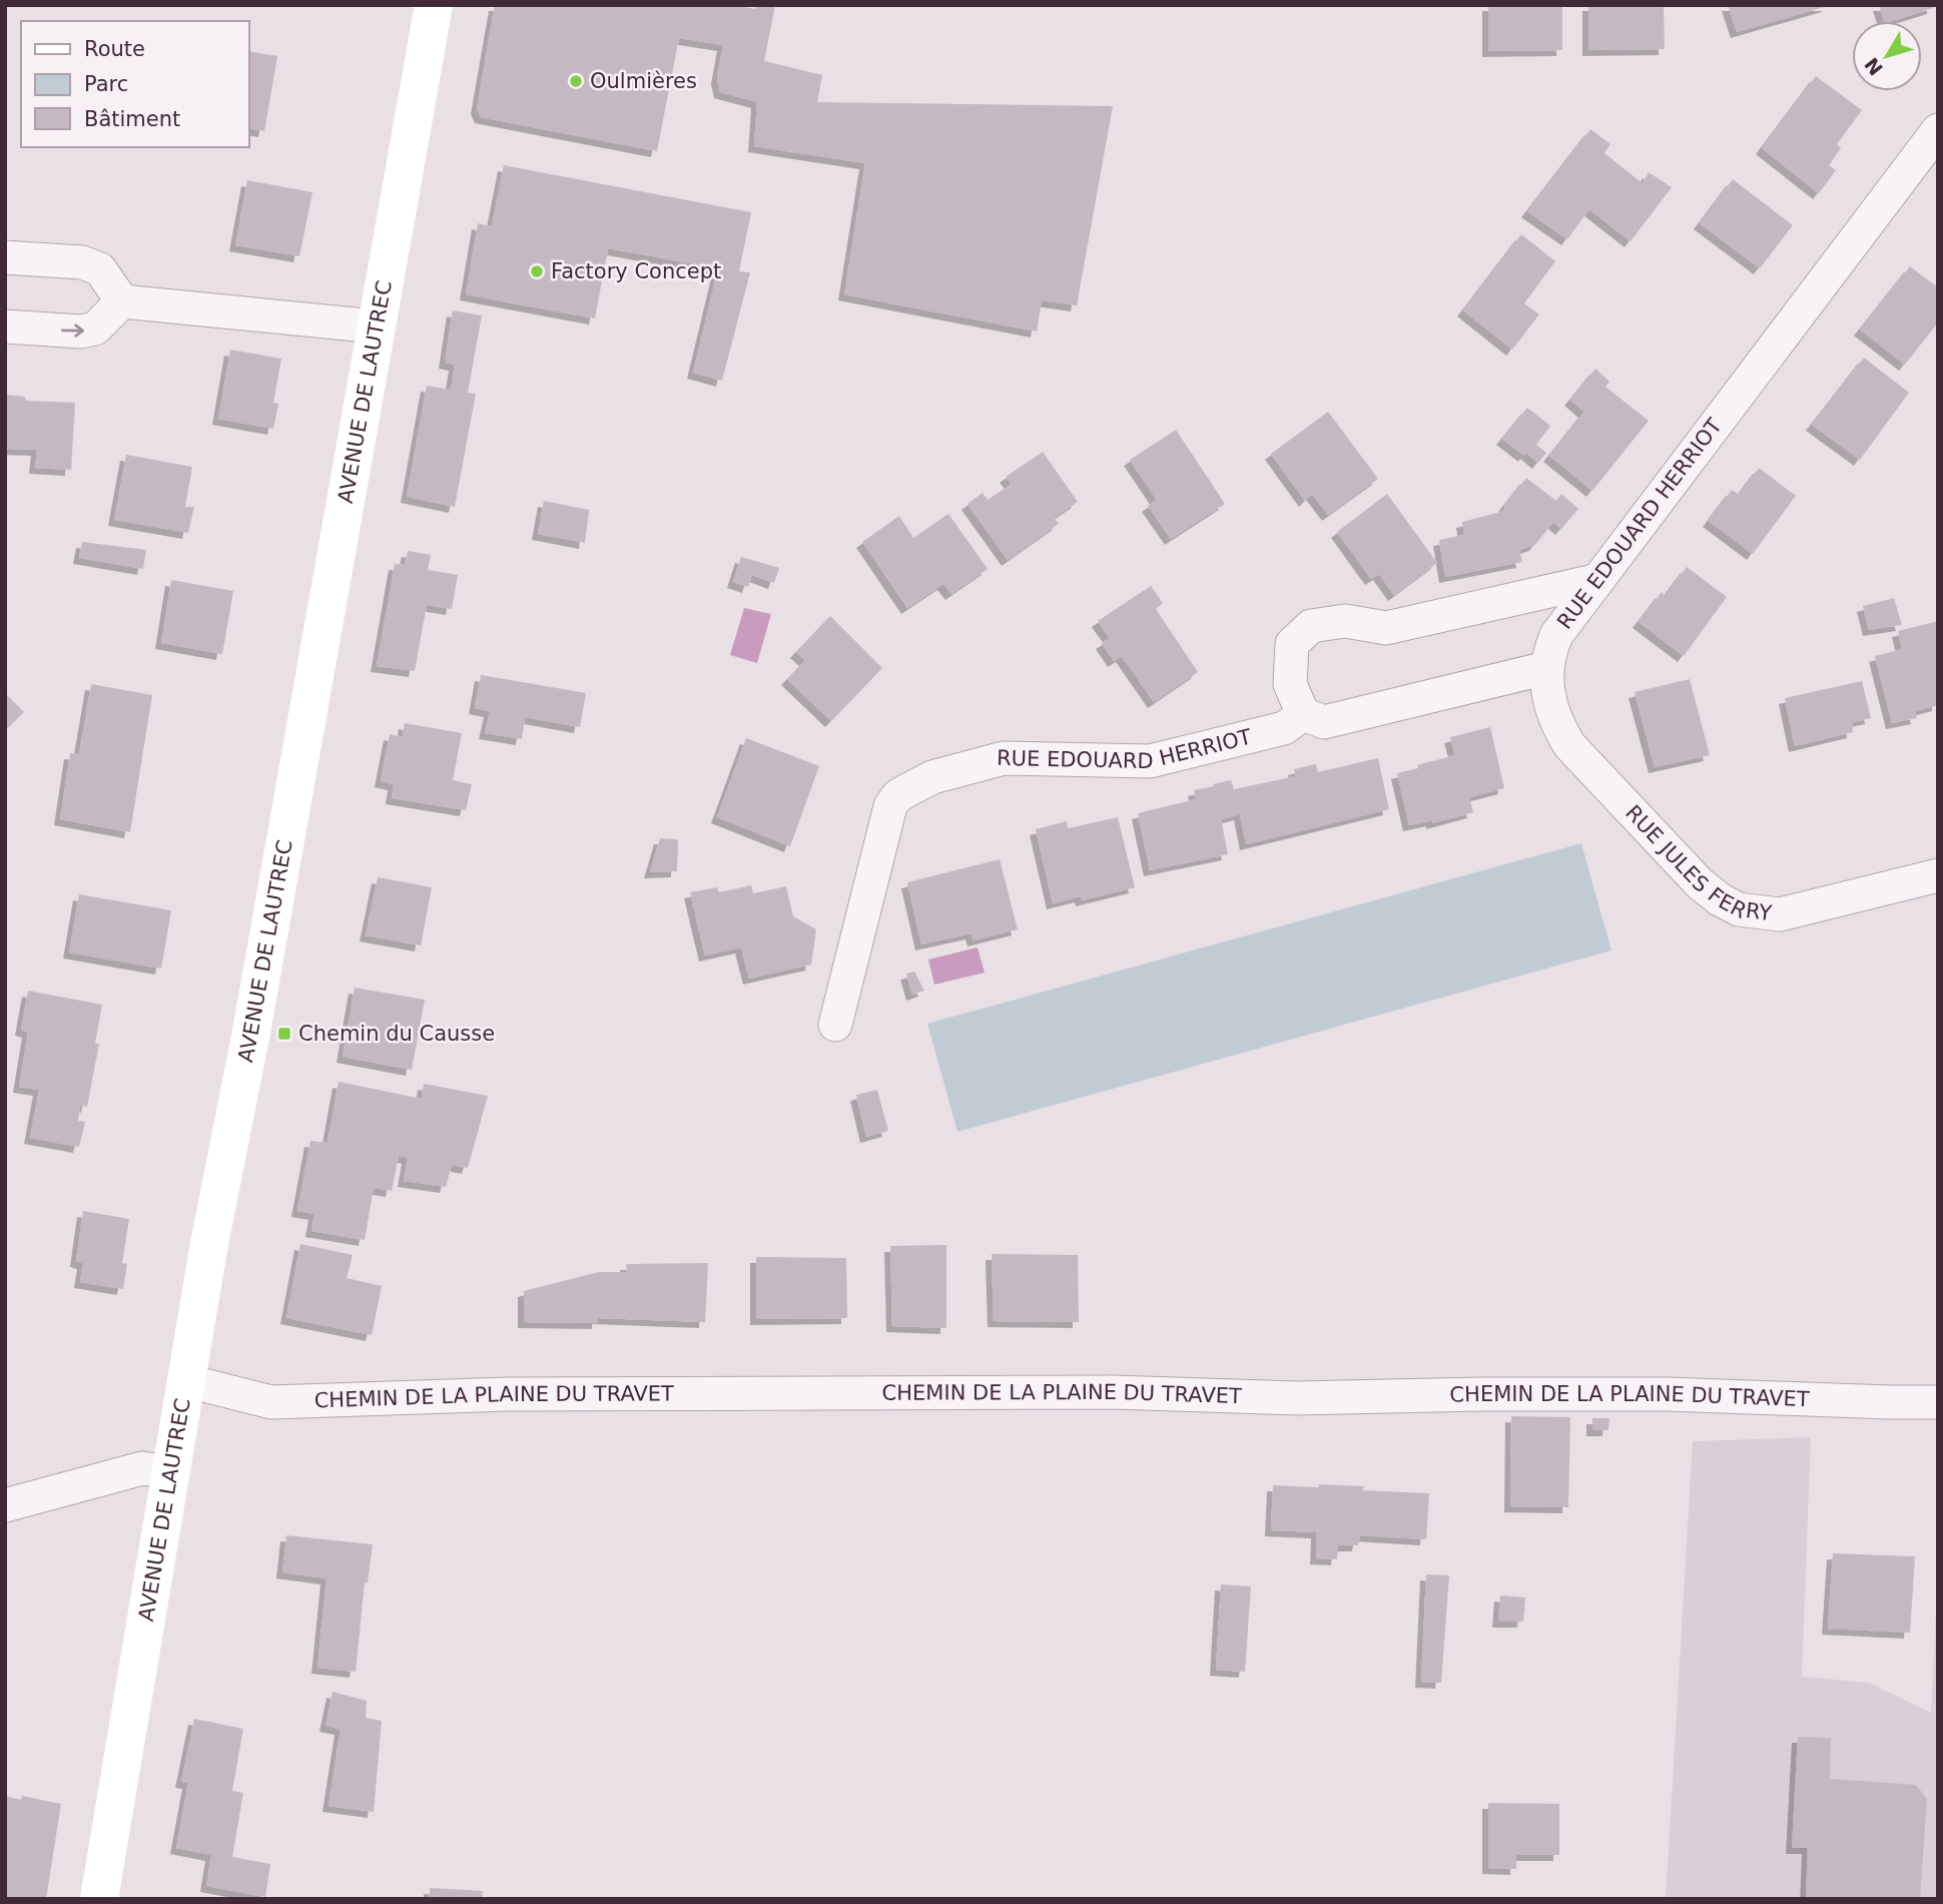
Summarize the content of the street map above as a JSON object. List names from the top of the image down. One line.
{"streets":{"main road":["AVENUE DE LAUTREC"],"street":["RUE EDOUARD HERRIOT","RUE JULES FERRY","CHEMIN DE LA PLAINE DU TRAVET"]},"crossings":[["AVENUE DE LAUTREC","CHEMIN DE LA PLAINE DU TRAVET"],["RUE EDOUARD HERRIOT","RUE JULES FERRY"]],"places":{"other":["Oulmières","Factory Concept"],"transit":["Chemin du Causse"]},"legend":["Route","Parc","Bâtiment"],"north":"bottom left"}
